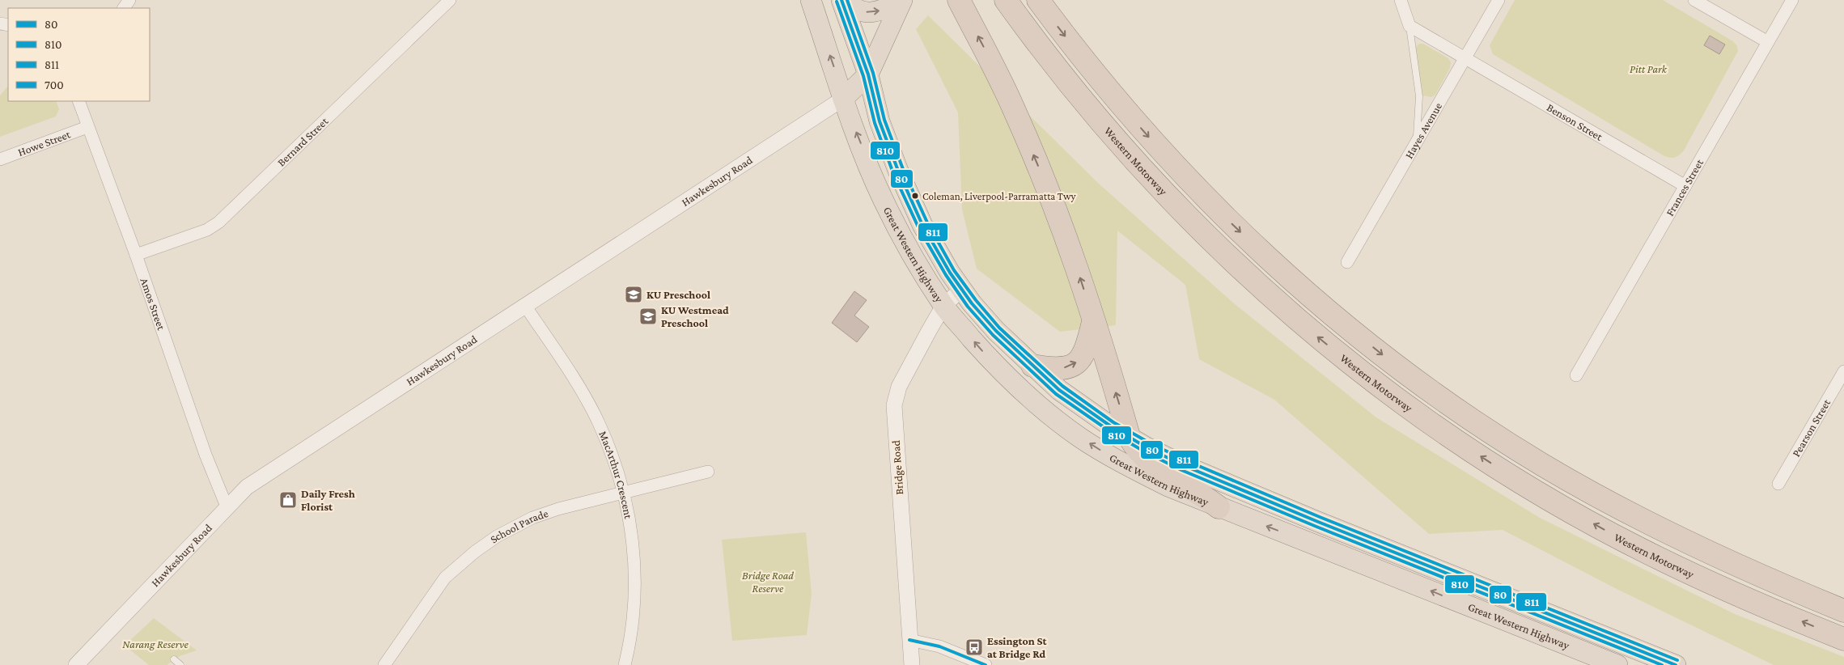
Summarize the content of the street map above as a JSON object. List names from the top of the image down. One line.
{"streets":{"highway":["Western Motorway","Great Western Highway"],"street":["Benson Street","Hayes Avenue","Bernard Street","Howe Street","Hawkesbury Road","Frances Street","Amos Street","Pearson Street","Bridge Road","MacArthur Crescent","School Parade"]},"crossings":[["Benson Street","Hayes Avenue"],["Benson Street","Frances Street"],["Bernard Street","Amos Street"],["Howe Street","Amos Street"],["Hawkesbury Road","Great Western Highway"],["Hawkesbury Road","Amos Street"],["Hawkesbury Road","MacArthur Crescent"],["Great Western Highway","Bridge Road"],["MacArthur Crescent","School Parade"]],"parks":["Pitt Park","Bridge Road Reserve","Narang Reserve"],"places":{"other":["Coleman, Liverpool-Parramatta Twy"],"school or university":["KU Preschool","KU Westmead Preschool"],"shop":["Daily Fresh Florist"],"bus stop":["Essington St at Bridge Rd"]},"lines":["transit line 80","transit line 811","transit line 810","transit line 700"],"legend":["80","810","811","700"]}
